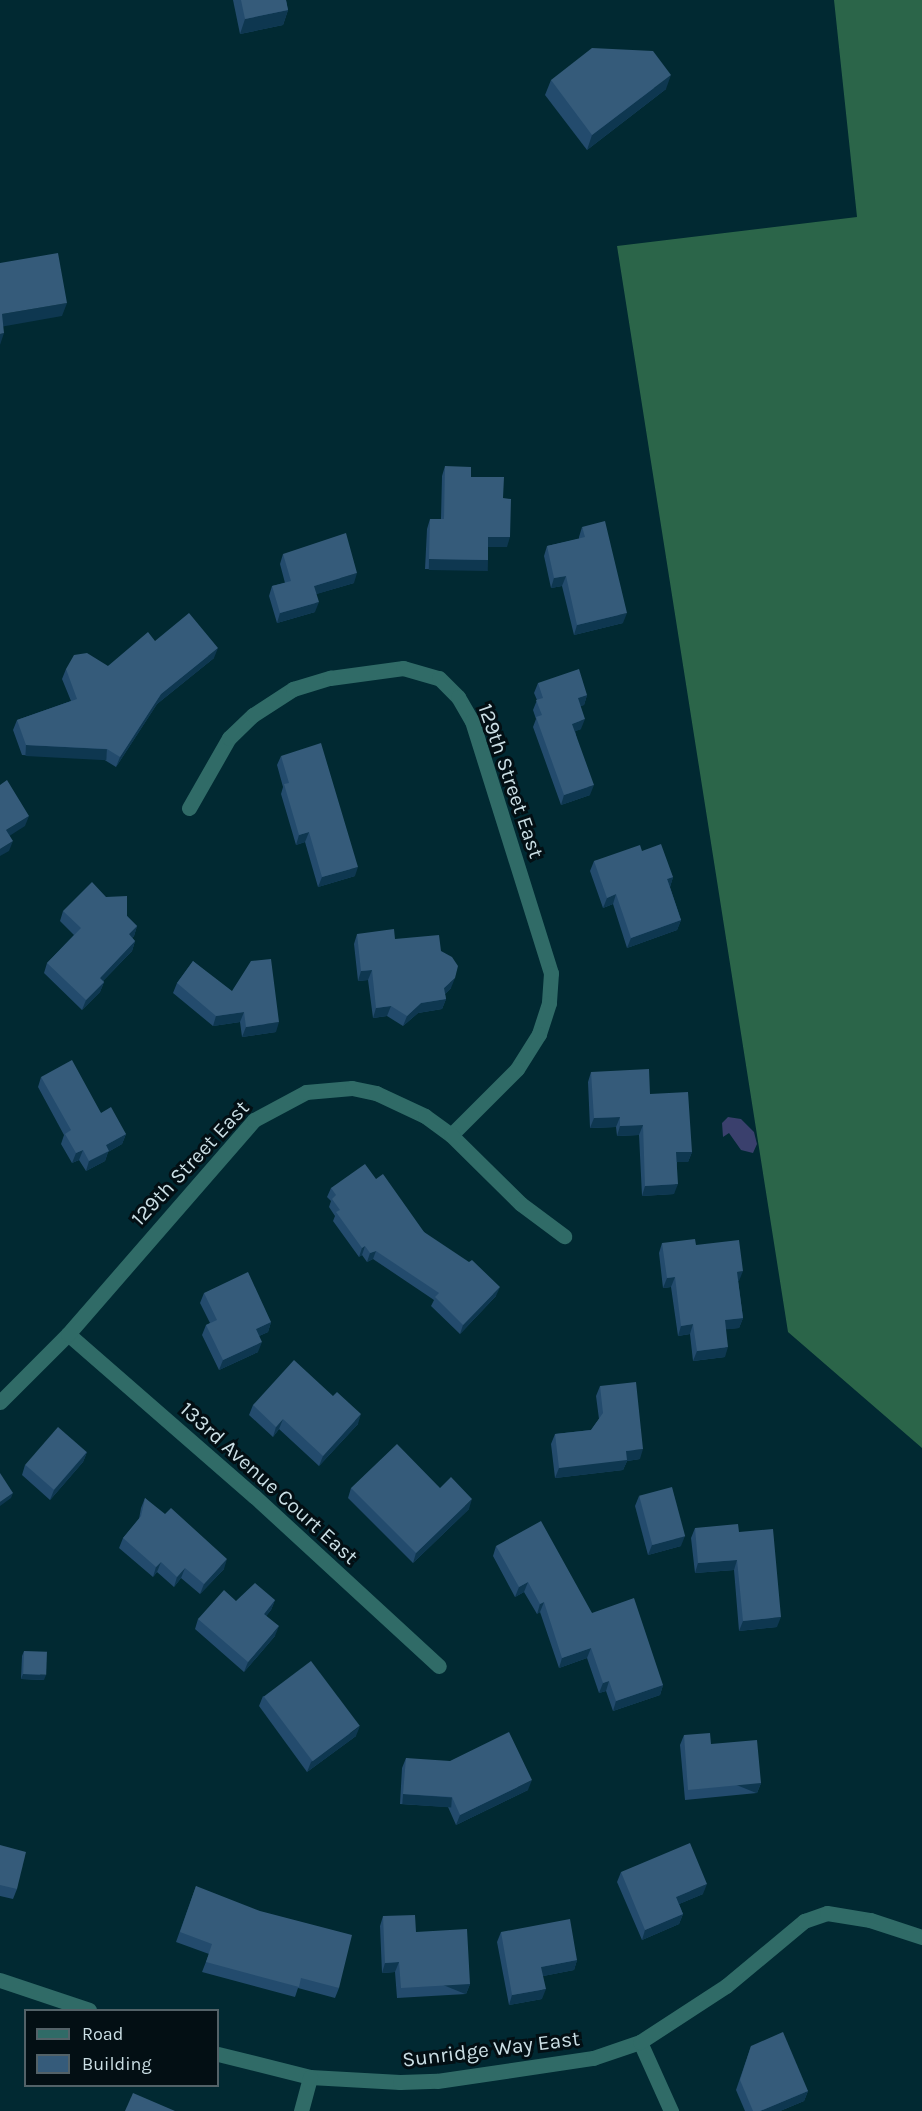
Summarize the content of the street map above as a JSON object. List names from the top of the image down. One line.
{"streets":{"street":["129th Street East","133rd Avenue Court East","Sunridge Way East"]},"crossings":[["129th Street East","133rd Avenue Court East"]],"legend":["Road","Building"]}
